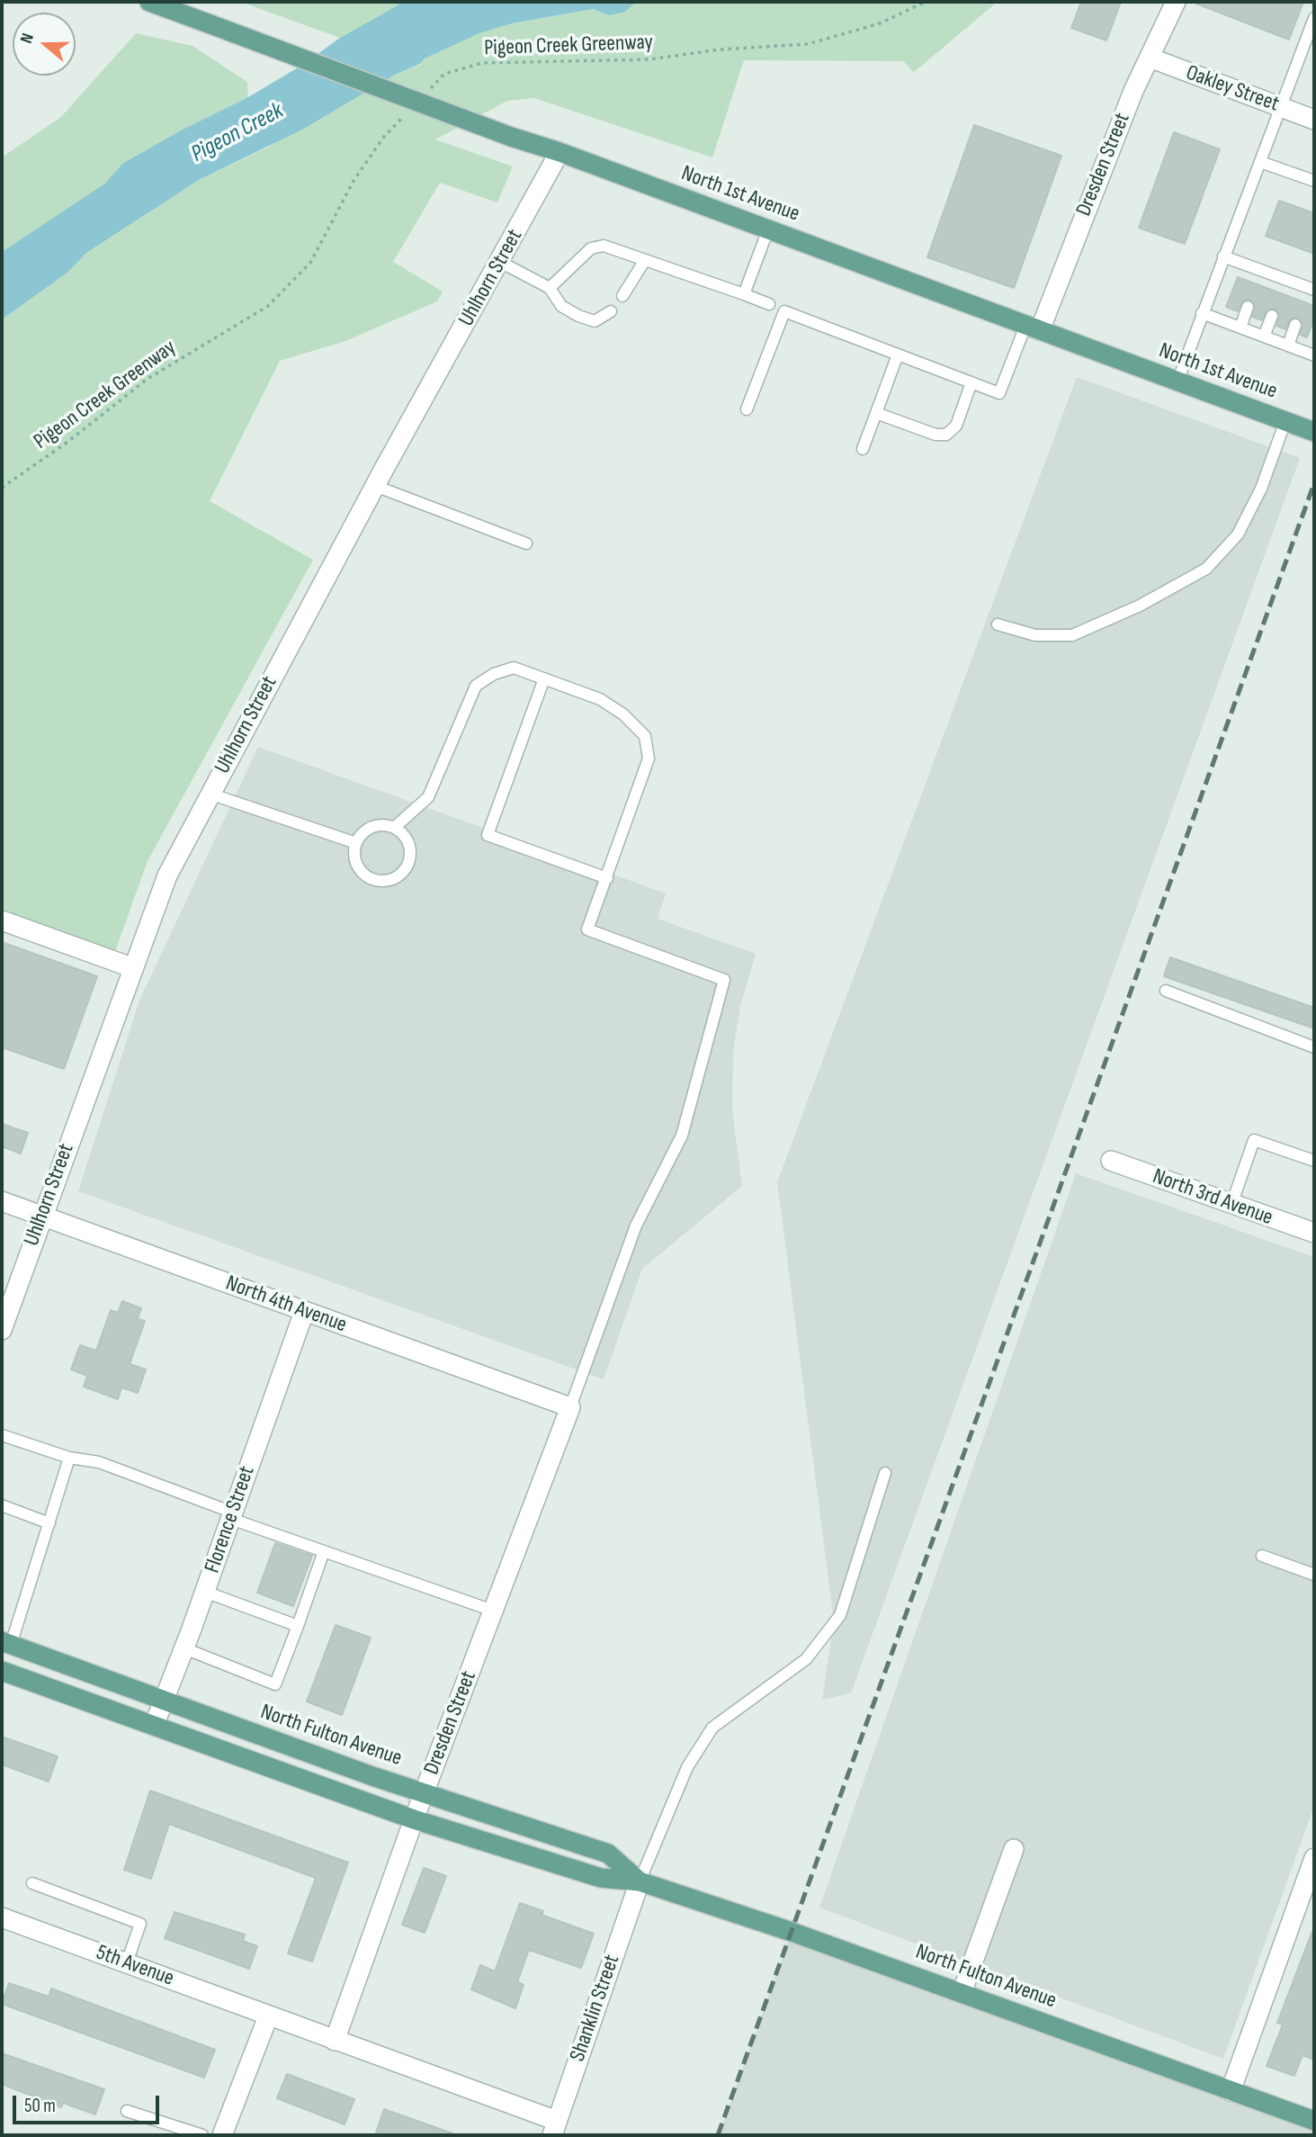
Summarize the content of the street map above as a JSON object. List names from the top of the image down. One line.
{"streets":{"main road":["North 1st Avenue","North Fulton Avenue"],"street":["Oakley Street","Dresden Street","Uhlhorn Street","North 3rd Avenue","North 4th Avenue","Florence Street","5th Avenue","Shanklin Street"],"path":["Pigeon Creek Greenway"]},"crossings":[["Oakley Street","Dresden Street"],["Dresden Street","North 1st Avenue"],["Dresden Street","North 4th Avenue"],["Dresden Street","North Fulton Avenue"],["Dresden Street","5th Avenue"],["North 1st Avenue","Uhlhorn Street"],["Uhlhorn Street","North 4th Avenue"],["North 4th Avenue","Florence Street"],["Florence Street","North Fulton Avenue"],["North Fulton Avenue","Shanklin Street"]],"water":["Pigeon Creek"],"scale_bar":"50 m","north":"left"}
